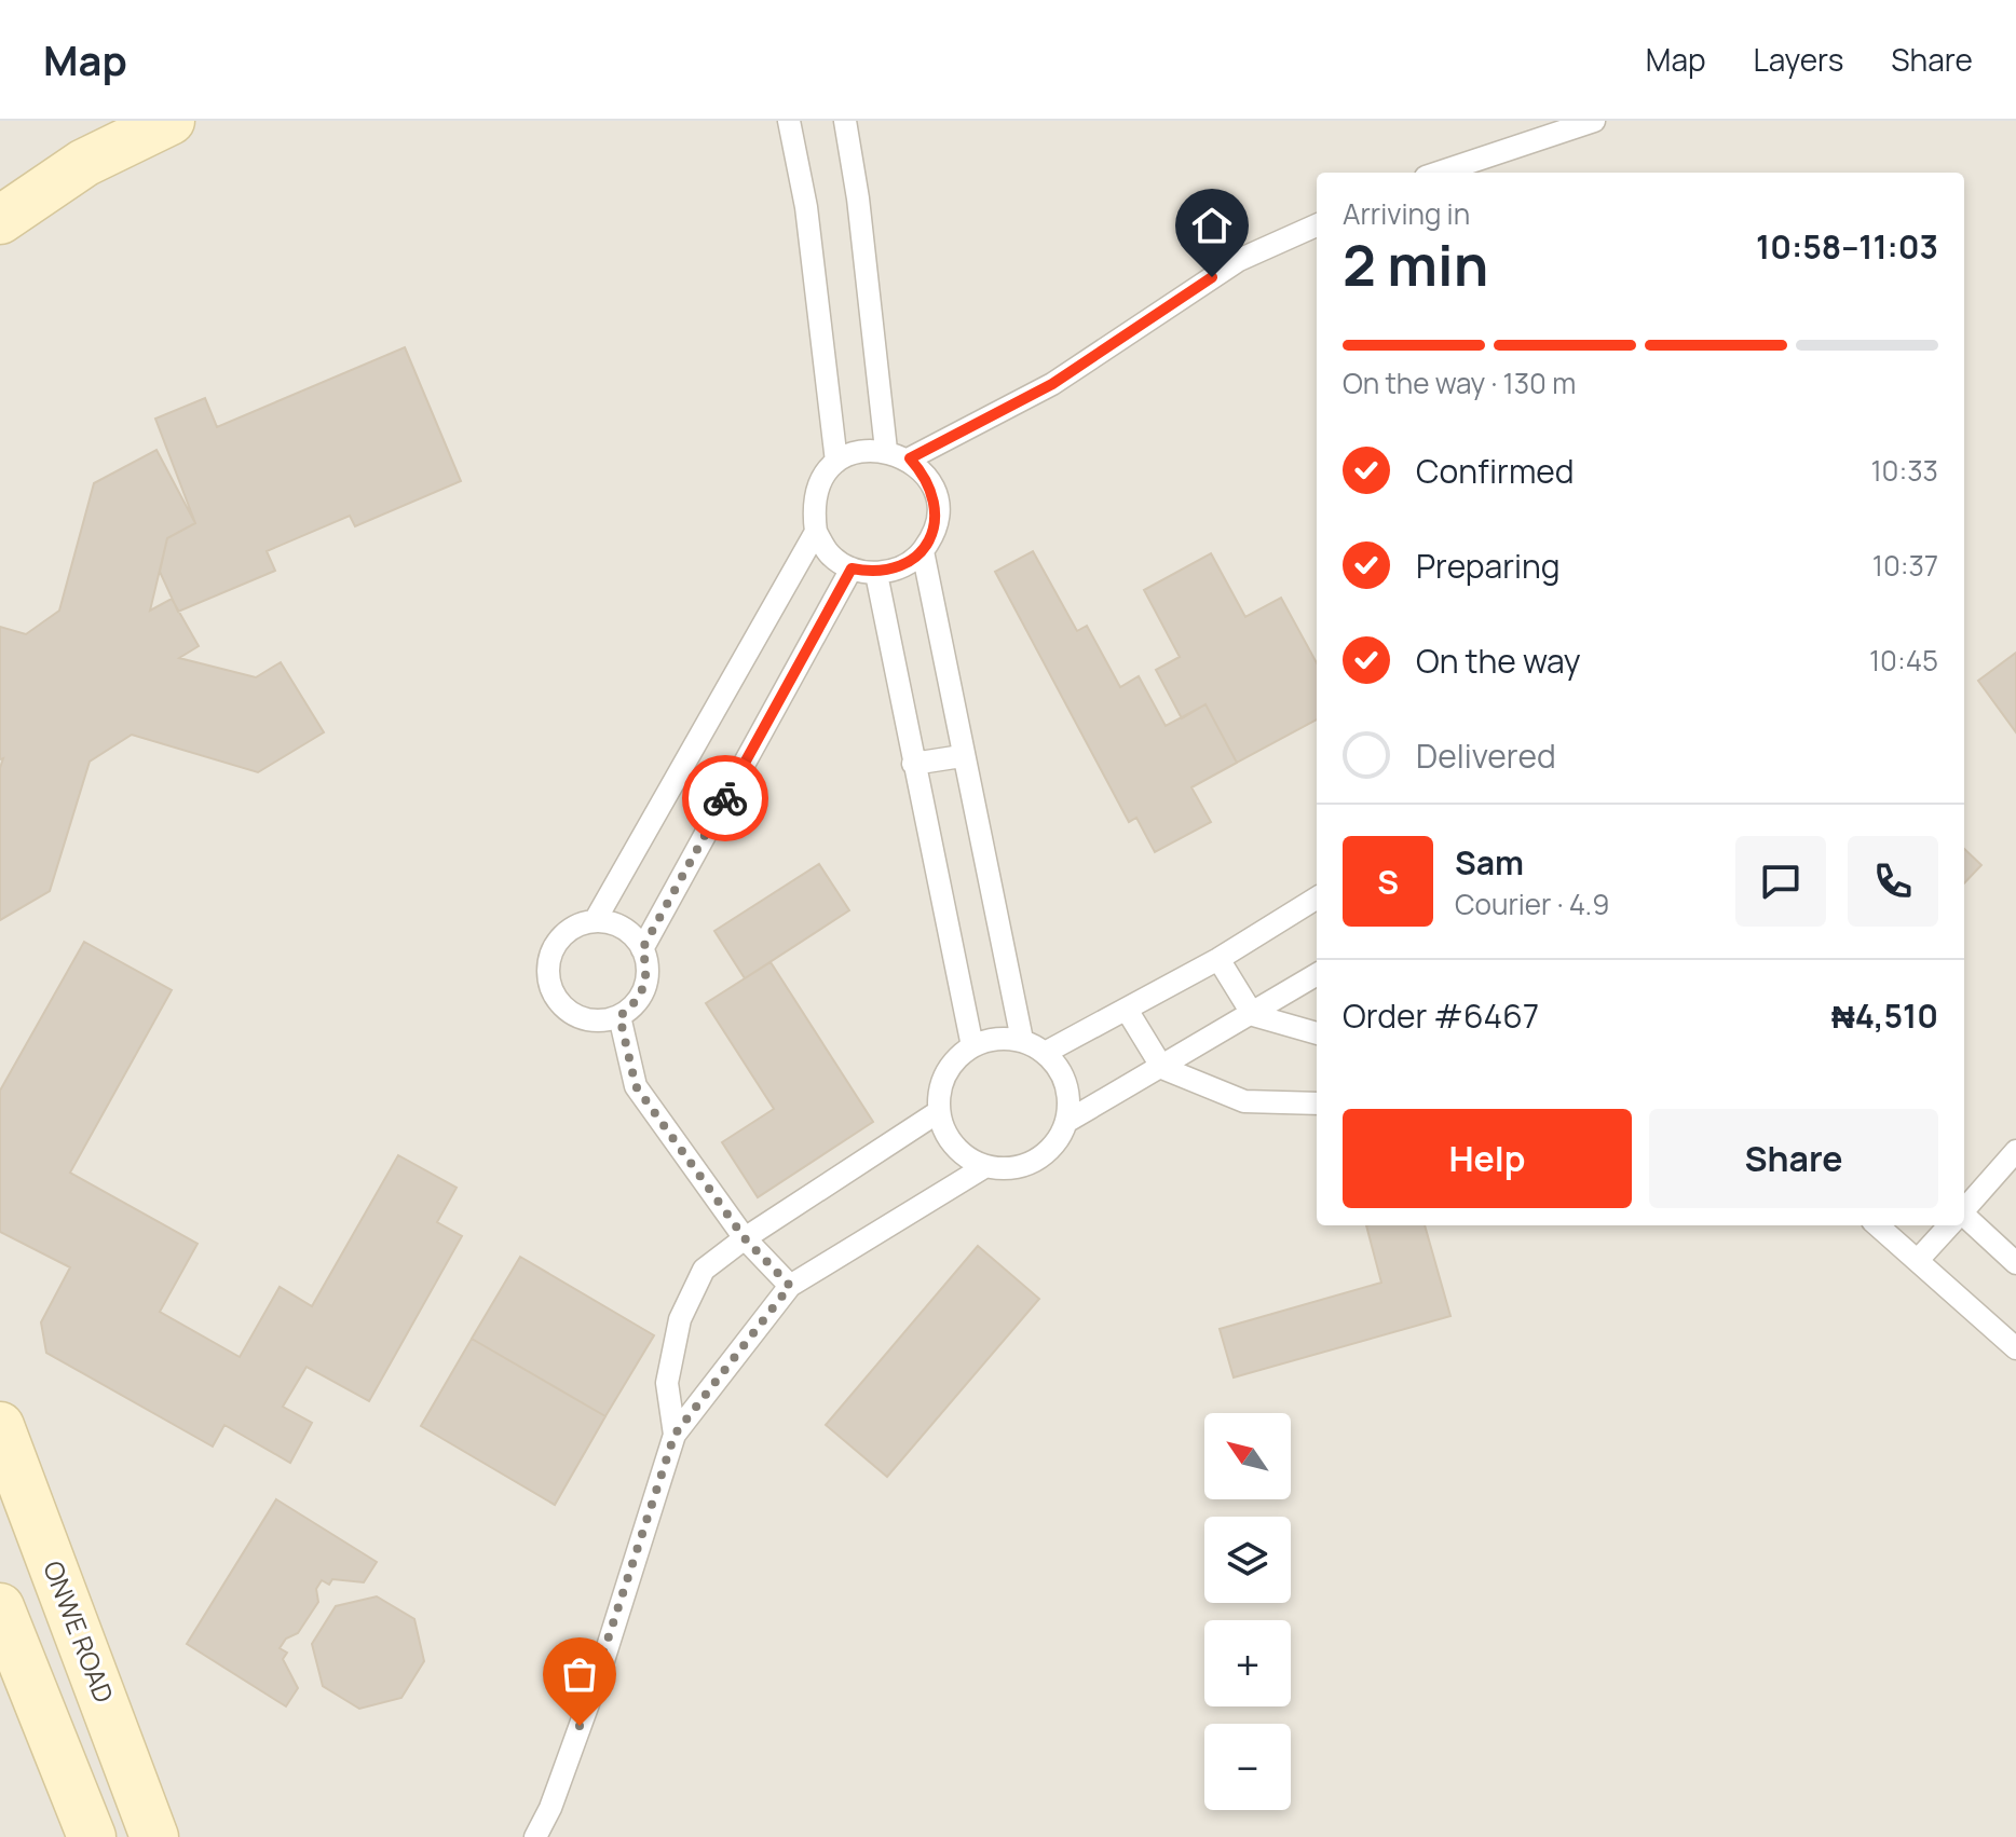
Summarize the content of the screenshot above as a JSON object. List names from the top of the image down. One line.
{"streets":{"main road":["ONWE ROAD"]},"north":"top left","page":{"header":"Map","nav":["Map","Layers","Share"],"heading":["2 min","Arriving in","10:58–11:03"],"panel":["Sam","Courier · 4.9","Order #6467","₦4,510"],"bar":"On the way · 130 m","list":[["Confirmed","10:33"],["Preparing","10:37"],["On the way","10:45"],"Delivered"],"round":"S","buttons":["Help","Share"],"map_buttons":["+","−"]}}
